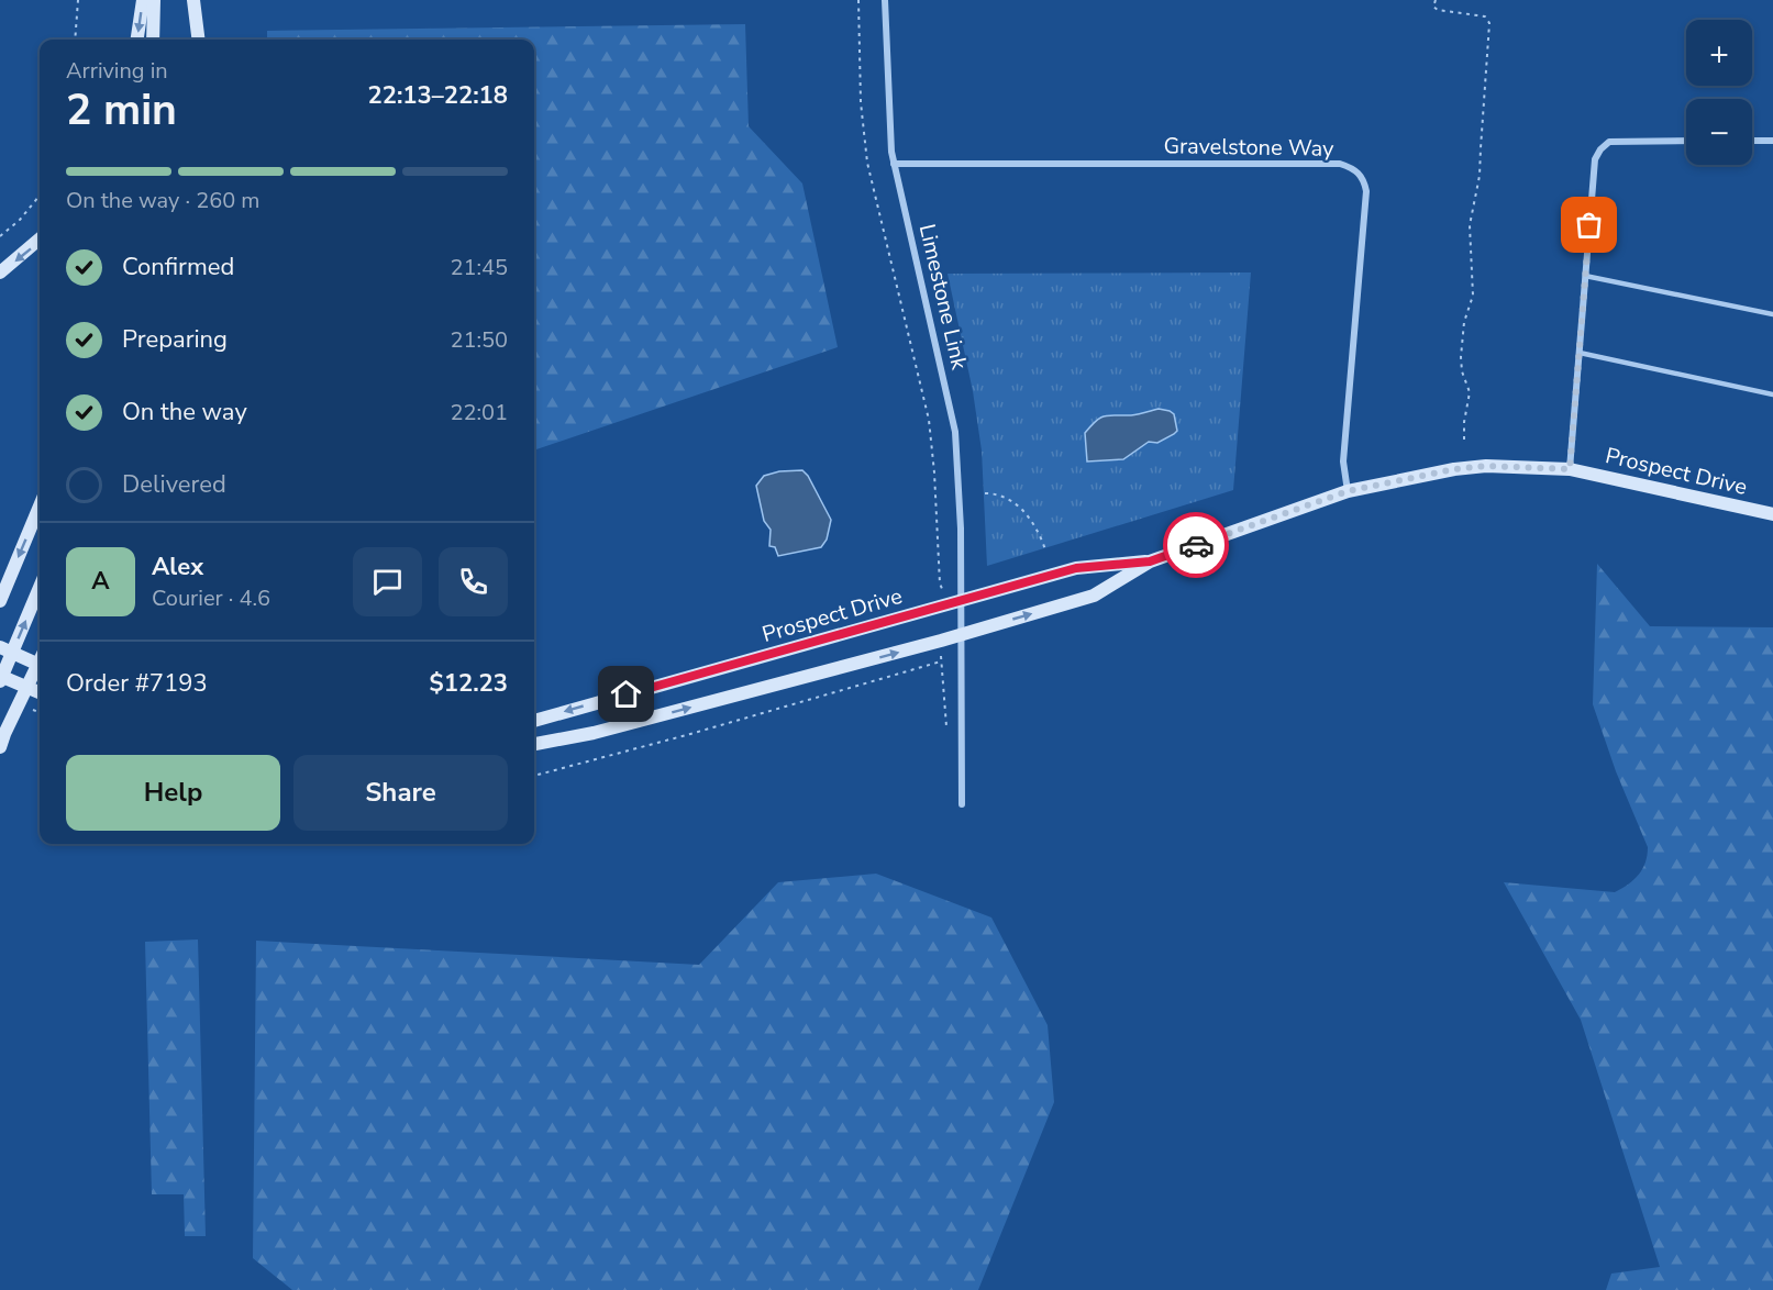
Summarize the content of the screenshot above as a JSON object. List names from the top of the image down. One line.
{"streets":{"street":["Gravelstone Way","Limestone Link","Prospect Drive"]},"crossings":[["Gravelstone Way","Limestone Link"],["Gravelstone Way","Prospect Drive"],["Limestone Link","Prospect Drive"]],"page":{"map_buttons":["+","−"],"heading":["2 min","Arriving in","22:13–22:18"],"panel":["Alex","Courier · 4.6","Order #7193","$12.23"],"bar":"On the way · 260 m","list":[["Confirmed","21:45"],["Preparing","21:50"],["On the way","22:01"],"Delivered"],"round":"A","buttons":["Help","Share"]}}
